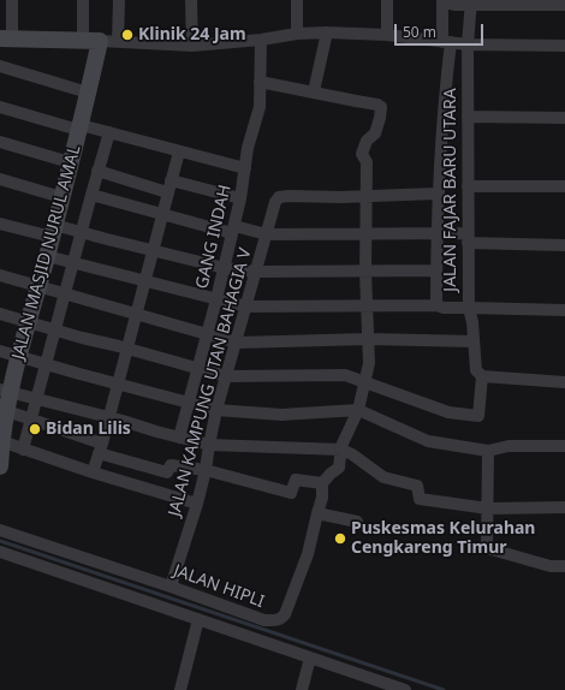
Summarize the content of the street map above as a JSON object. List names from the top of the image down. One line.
{"streets":{"street":["JALAN FAJAR BARU UTARA","GANG INDAH","JALAN MASJID NURUL AMAL","JALAN KAMPUNG UTAN BAHAGIA V","JALAN HIPLI"]},"crossings":[["JALAN KAMPUNG UTAN BAHAGIA V","JALAN HIPLI"]],"places":["Klinik 24 Jam","Bidan Lilis","Puskesmas Kelurahan Cengkareng Timur"],"scale_bar":"50 m"}
